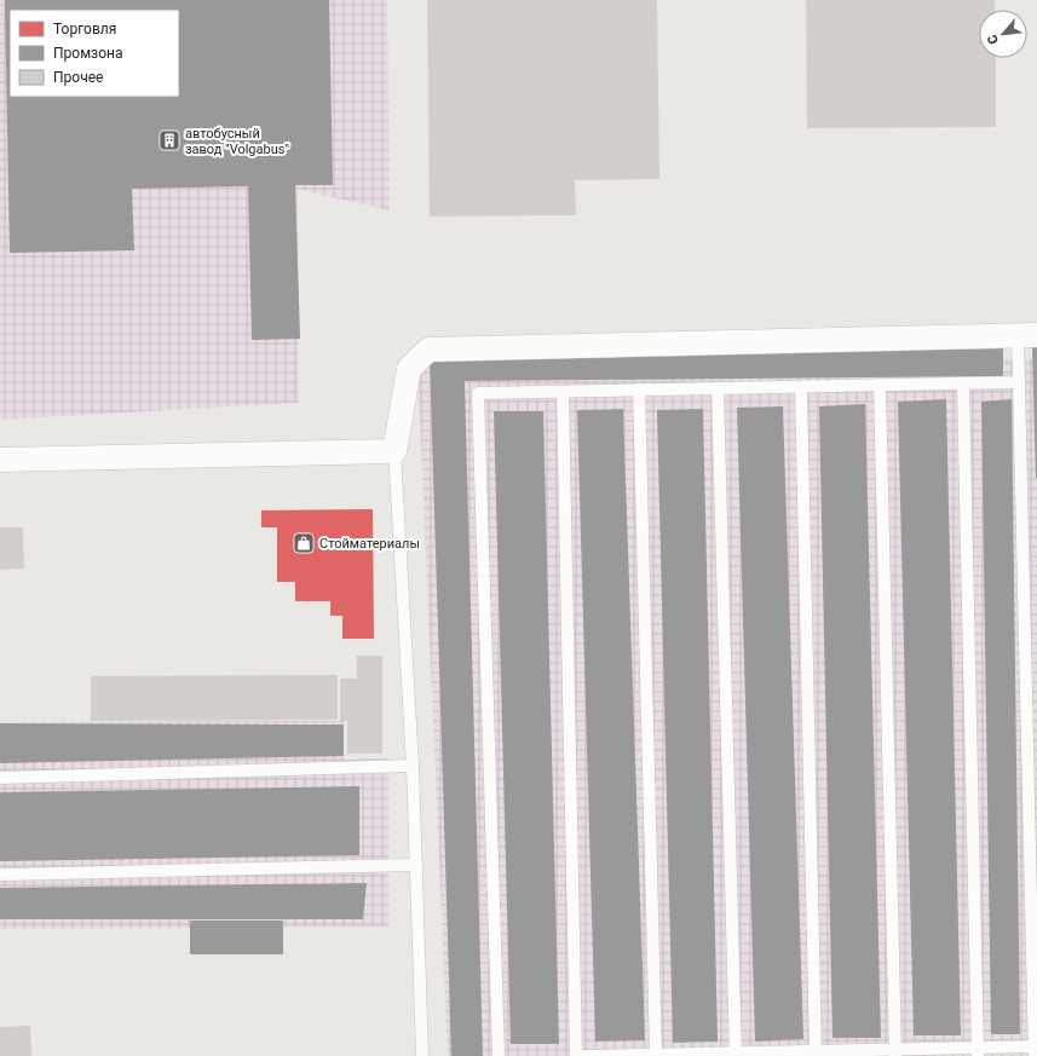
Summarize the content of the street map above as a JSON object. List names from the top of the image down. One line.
{"places":{"building":["автобусный завод \"Volgabus\""],"shop":["Стойматериалы"]},"legend":["Торговля","Промзона","Прочее"],"north":"bottom left"}
